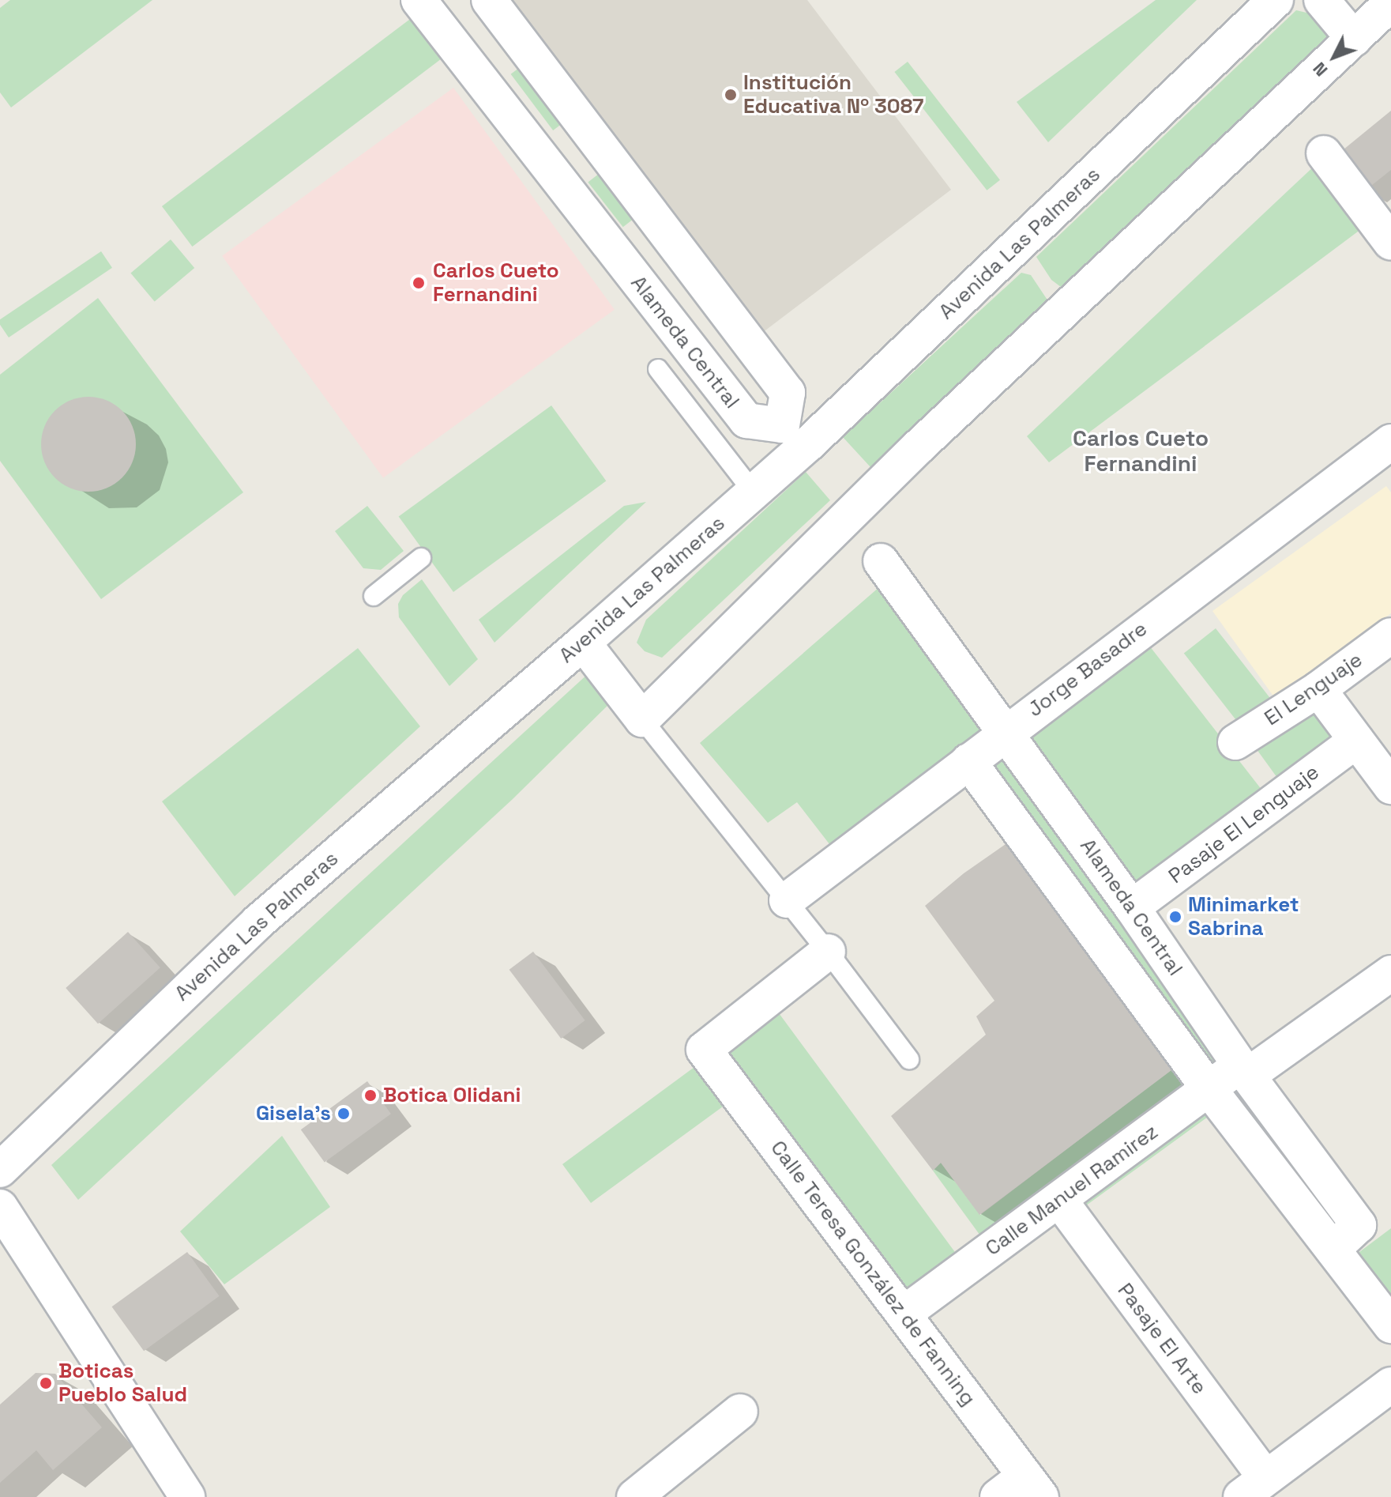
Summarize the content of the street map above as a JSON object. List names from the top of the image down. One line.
{"streets":{"street":["Avenida Las Palmeras","Alameda Central","Jorge Basadre","El Lenguaje","Pasaje El Lenguaje","Calle Manuel Ramirez","Calle Teresa González de Fanning","Pasaje El Arte"]},"crossings":[["Alameda Central","Jorge Basadre"],["Alameda Central","Pasaje El Lenguaje"],["Alameda Central","Calle Manuel Ramirez"],["Calle Manuel Ramirez","Calle Teresa González de Fanning"],["Calle Manuel Ramirez","Pasaje El Arte"]],"districts":["Carlos Cueto Fernandini"],"places":["Institución Educativa Nº 3087","Carlos Cueto Fernandini","Minimarket Sabrina","Botica Olidani","Gisela's","Boticas Pueblo Salud"],"north":"bottom left"}
